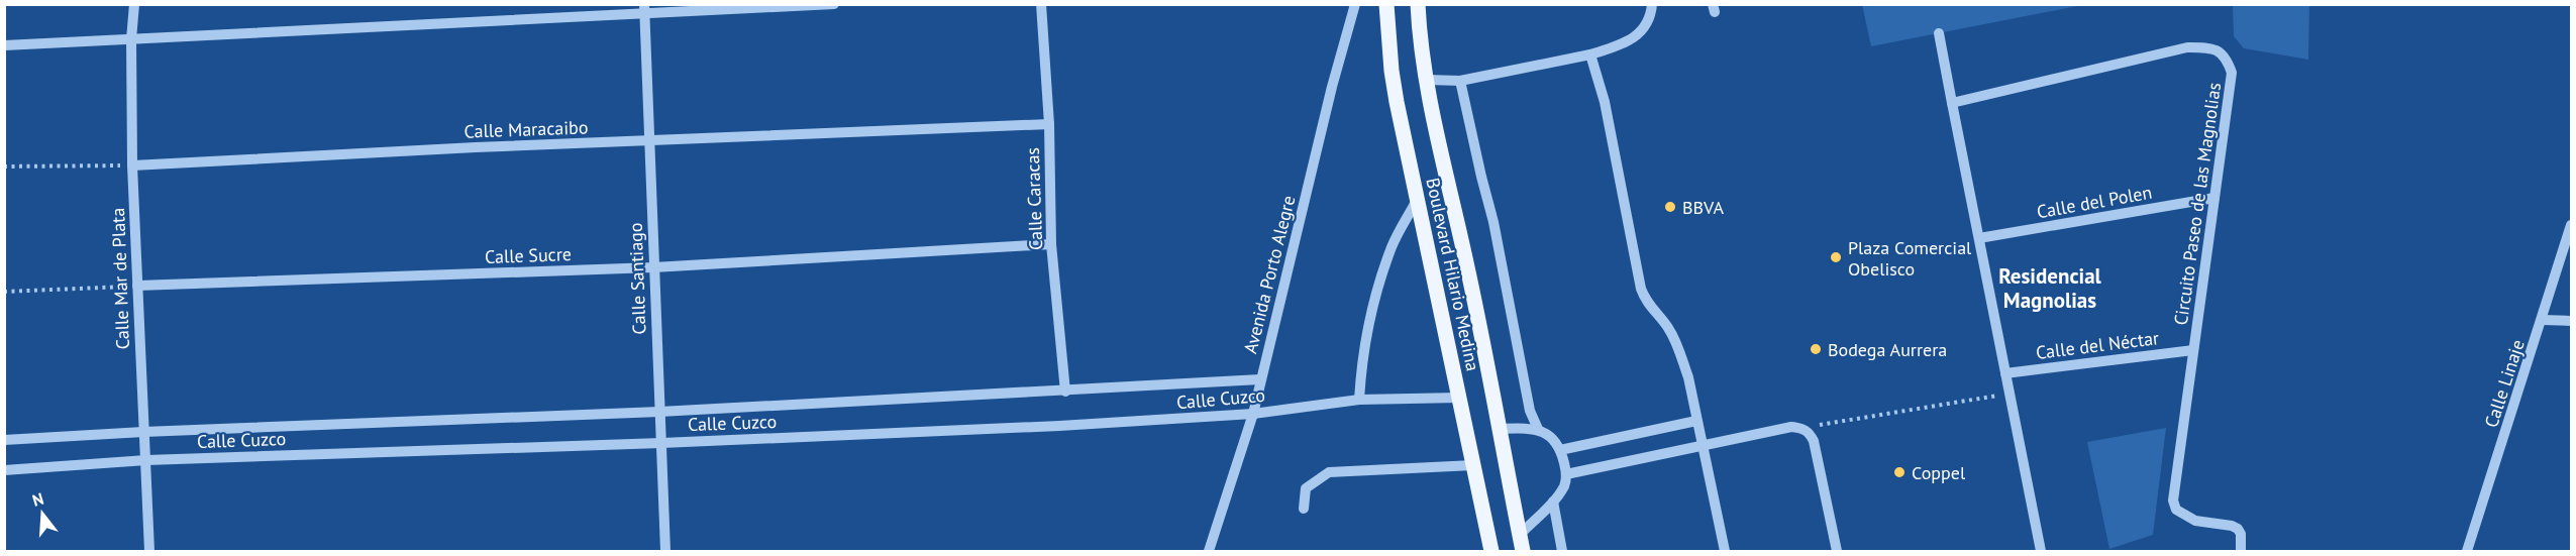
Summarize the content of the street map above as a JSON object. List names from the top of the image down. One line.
{"streets":{"main road":["Boulevard Hilario Medina"],"street":["Calle Maracaibo","Calle Caracas","Calle del Polen","Circuito Paseo de las Magnolias","Calle Sucre","Avenida Porto Alegre","Calle Mar de Plata","Calle Santiago","Calle del Néctar","Calle Linaje","Calle Cuzco"]},"crossings":[["Calle Maracaibo","Calle Caracas"],["Calle Maracaibo","Calle Mar de Plata"],["Calle Maracaibo","Calle Santiago"],["Calle Caracas","Calle Sucre"],["Calle Caracas","Calle Cuzco"],["Calle del Polen","Circuito Paseo de las Magnolias"],["Circuito Paseo de las Magnolias","Calle del Néctar"],["Calle Sucre","Calle Mar de Plata"],["Calle Sucre","Calle Santiago"],["Avenida Porto Alegre","Calle Cuzco"],["Boulevard Hilario Medina","Calle Cuzco"],["Calle Mar de Plata","Calle Cuzco"],["Calle Santiago","Calle Cuzco"]],"districts":["Residencial Magnolias"],"places":["BBVA","Plaza Comercial Obelisco","Bodega Aurrera","Coppel"],"north":"top"}
